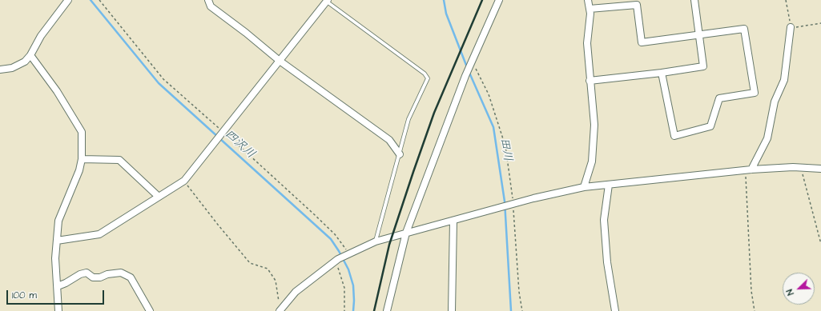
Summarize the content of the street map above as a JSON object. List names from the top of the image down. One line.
{"water":["四沢川","田川"],"scale_bar":"100 m","north":"bottom left"}
